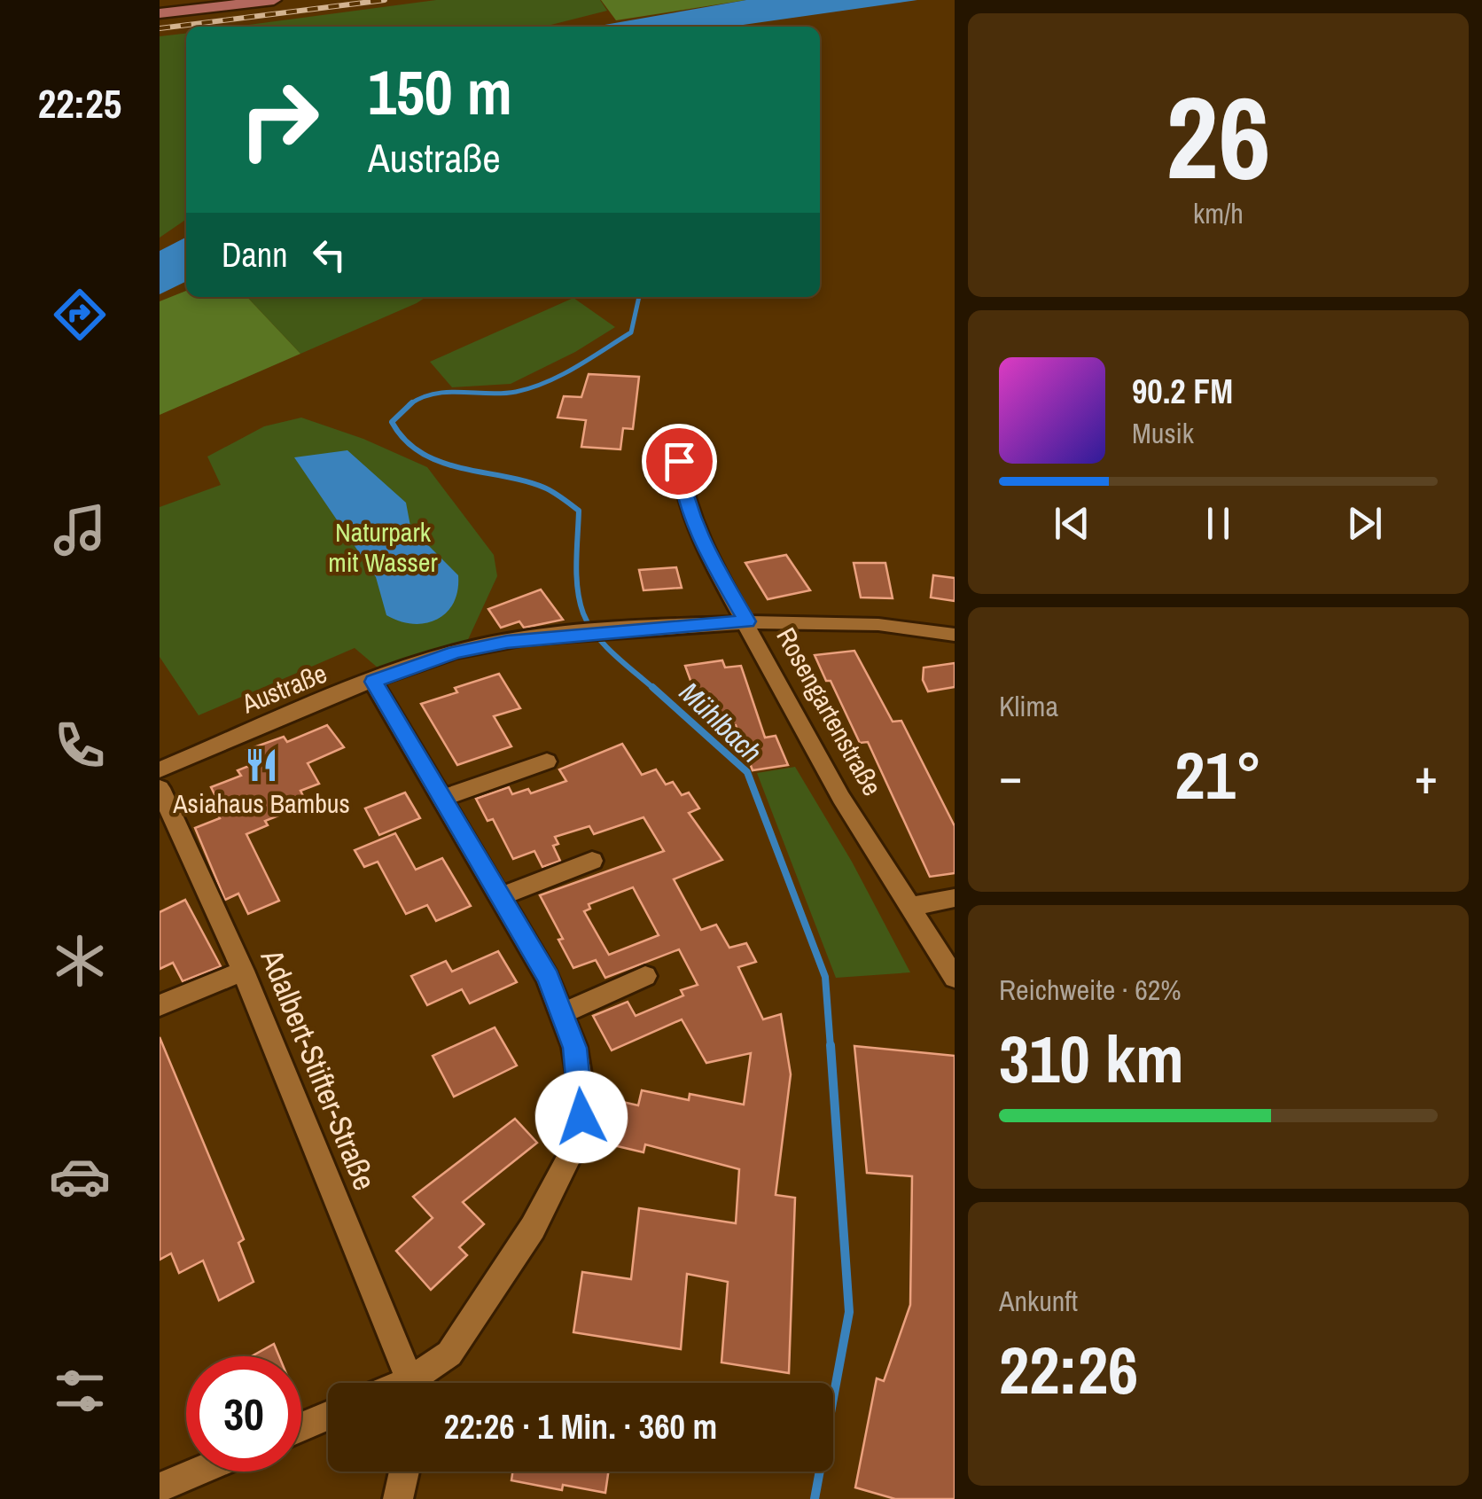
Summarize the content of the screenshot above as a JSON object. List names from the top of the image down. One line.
{"streets":{"street":["Austraße","Rosengartenstraße","Adalbert-Stifter-Straße"]},"crossings":[["Austraße","Rosengartenstraße"]],"water":["Mühlbach"],"parks":["Naturpark mit Wasser"],"places":{"restaurant":["Asiahaus Bambus"]},"page":{"tabs":"22:25","tile":[["26","km/h"],"Klima",["Reichweite · 62%","310 km"],["Ankunft","22:26"]],"turn":["150 m","Austraße"],"then":"Dann","song":["90.2 FM","Musik"],"heat":["−","21°","+"],"limit":"30","trip":"22:26 · 1 Min. · 360 m"}}
